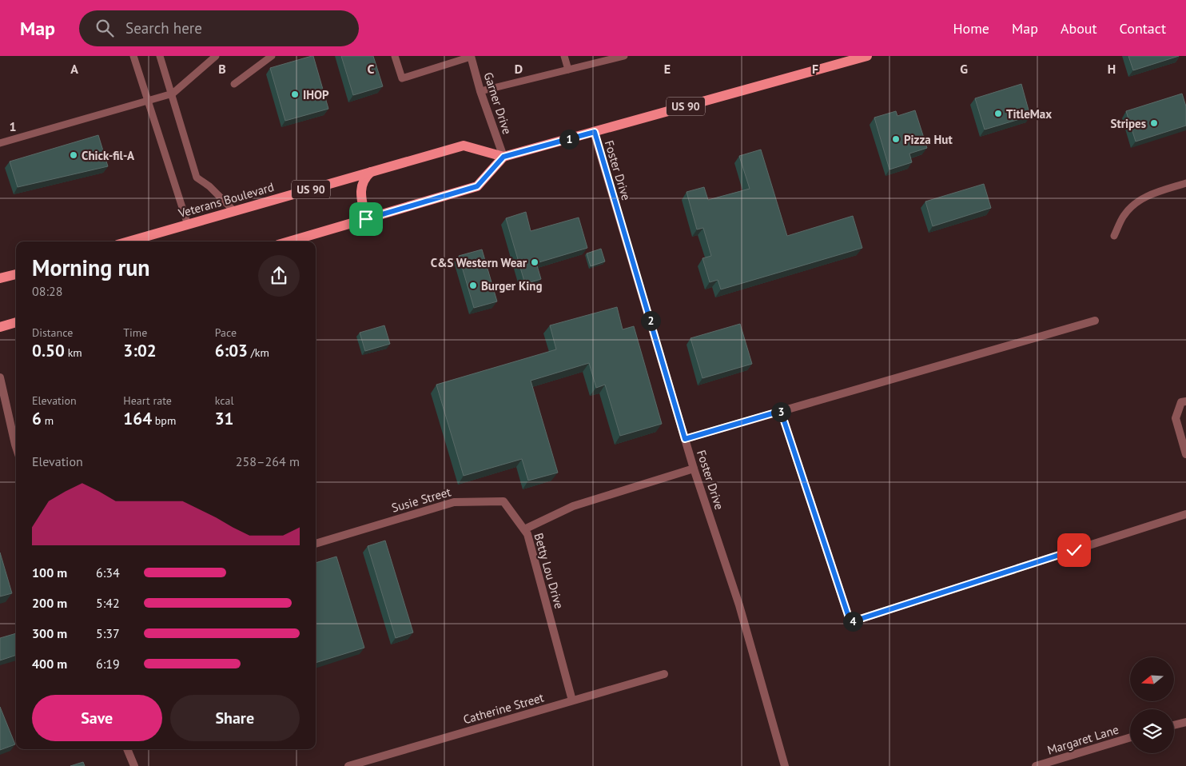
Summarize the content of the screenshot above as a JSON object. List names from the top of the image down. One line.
{"streets":{"main road":["US 90","Veterans Boulevard"],"street":["Garner Drive","Foster Drive","Susie Street","Betty Lou Drive","Catherine Street","Margaret Lane"]},"crossings":[["Garner Drive","US 90"],["Garner Drive","Veterans Boulevard"],["US 90","Foster Drive"],["US 90","Veterans Boulevard"],["Foster Drive","Betty Lou Drive"],["Susie Street","Betty Lou Drive"],["Betty Lou Drive","Catherine Street"]],"places":["IHOP","TitleMax","Stripes","Pizza Hut","Chick-fil-A","C&S Western Wear","Burger King"],"north":"left","page":{"header":"Map","search":"Search here","nav":["Home","Map","About","Contact"],"pins":["1","2","3","4"],"heading":["Morning run","08:28"],"stats":[["Distance","0.50 km"],["Time","3:02"],["Pace","6:03 /km"],["Elevation","6 m"],["Heart rate","164 bpm"],["kcal","31"]],"chart":["Elevation","258–264 m"],"list":[{"name":"100 m","note":"6:34"},{"name":"200 m","note":"5:42"},{"name":"300 m","note":"5:37"},{"name":"400 m","note":"6:19"}],"buttons":["Save","Share"]},"grid":{"columns":["A","B","C","D","E","F","G","H"],"rows":["1"]}}
